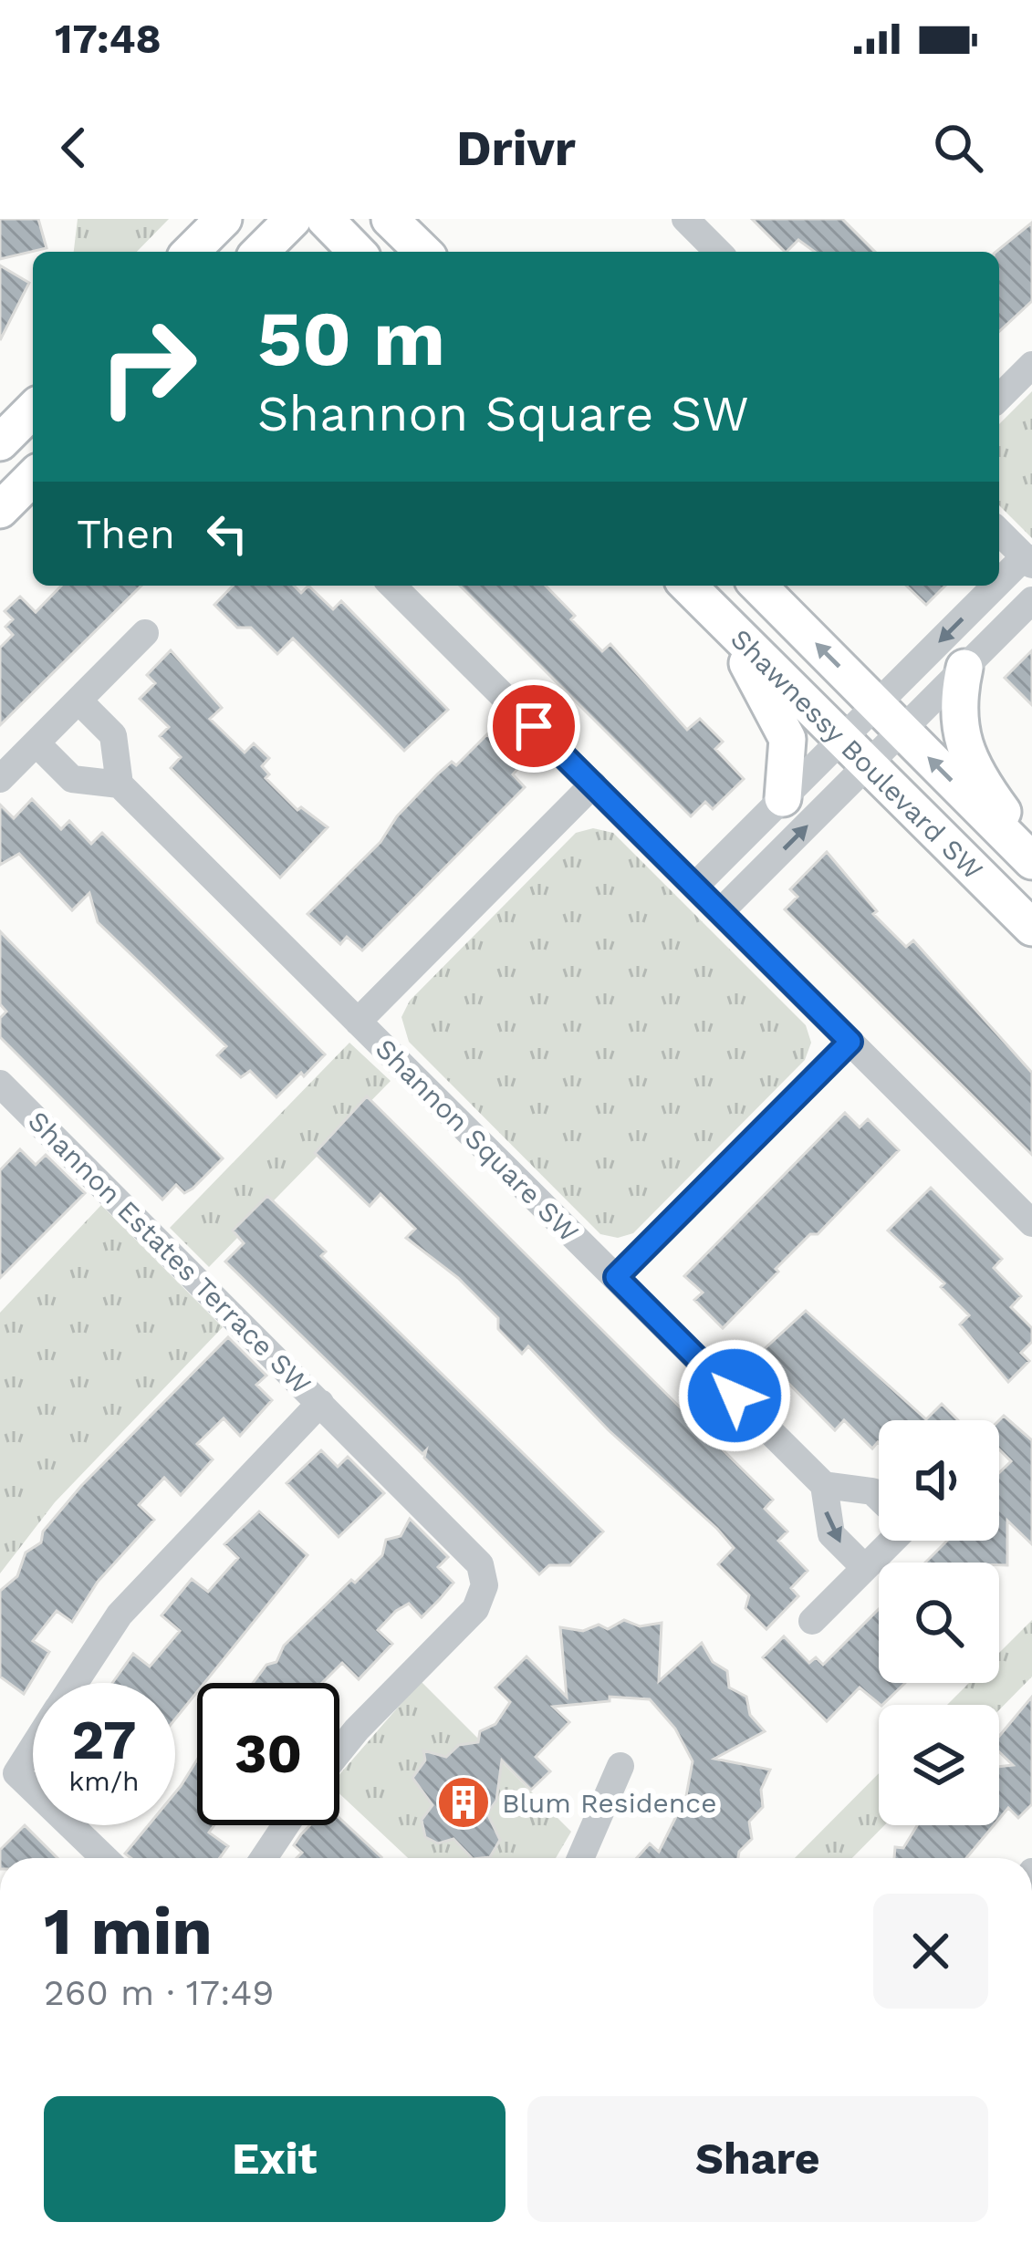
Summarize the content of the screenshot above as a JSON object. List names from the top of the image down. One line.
{"streets":{"main road":["Shawnessy Boulevard SW"],"street":["Shannon Square SW","Shannon Estates Terrace SW"]},"places":{"building":["Blum Residence"]},"page":{"status":"17:48","header":"Drivr","turn":["50 m","Shannon Square SW"],"then":"Then","speed":"27 km/h","limit":"30","heading":["1 min","260 m · 17:49"],"buttons":["Exit","Share"]}}
